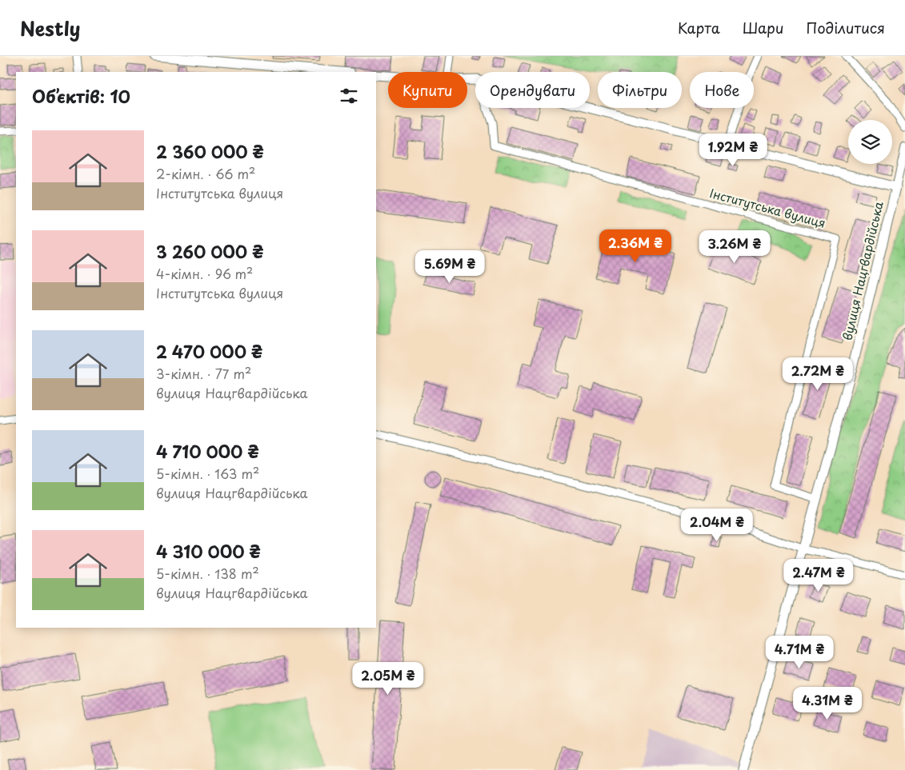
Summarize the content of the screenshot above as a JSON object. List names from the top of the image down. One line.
{"streets":{"street":["Інститутська вулиця","вулиця Нацгвардійська"]},"crossings":[["Інститутська вулиця","вулиця Нацгвардійська"]],"page":{"header":"Nestly","nav":["Карта","Шари","Поділитися"],"chip":["Купити","Орендувати","Фільтри","Нове"],"heading":"Об’єктів: 10","list":[{"name":"2 360 000 ₴","note":"2-кімн. · 66 m² · Інститутська вулиця"},{"name":"3 260 000 ₴","note":"4-кімн. · 96 m² · Інститутська вулиця"},{"name":"2 470 000 ₴","note":"3-кімн. · 77 m² · вулиця Нацгвардійська"},{"name":"4 710 000 ₴","note":"5-кімн. · 163 m² · вулиця Нацгвардійська"},{"name":"4 310 000 ₴","note":"5-кімн. · 138 m² · вулиця Нацгвардійська"}],"price":["1.92M ₴","2.36M ₴","3.26M ₴","5.69M ₴","2.72M ₴","2.04M ₴","2.47M ₴","4.71M ₴","2.05M ₴","4.31M ₴"]}}
